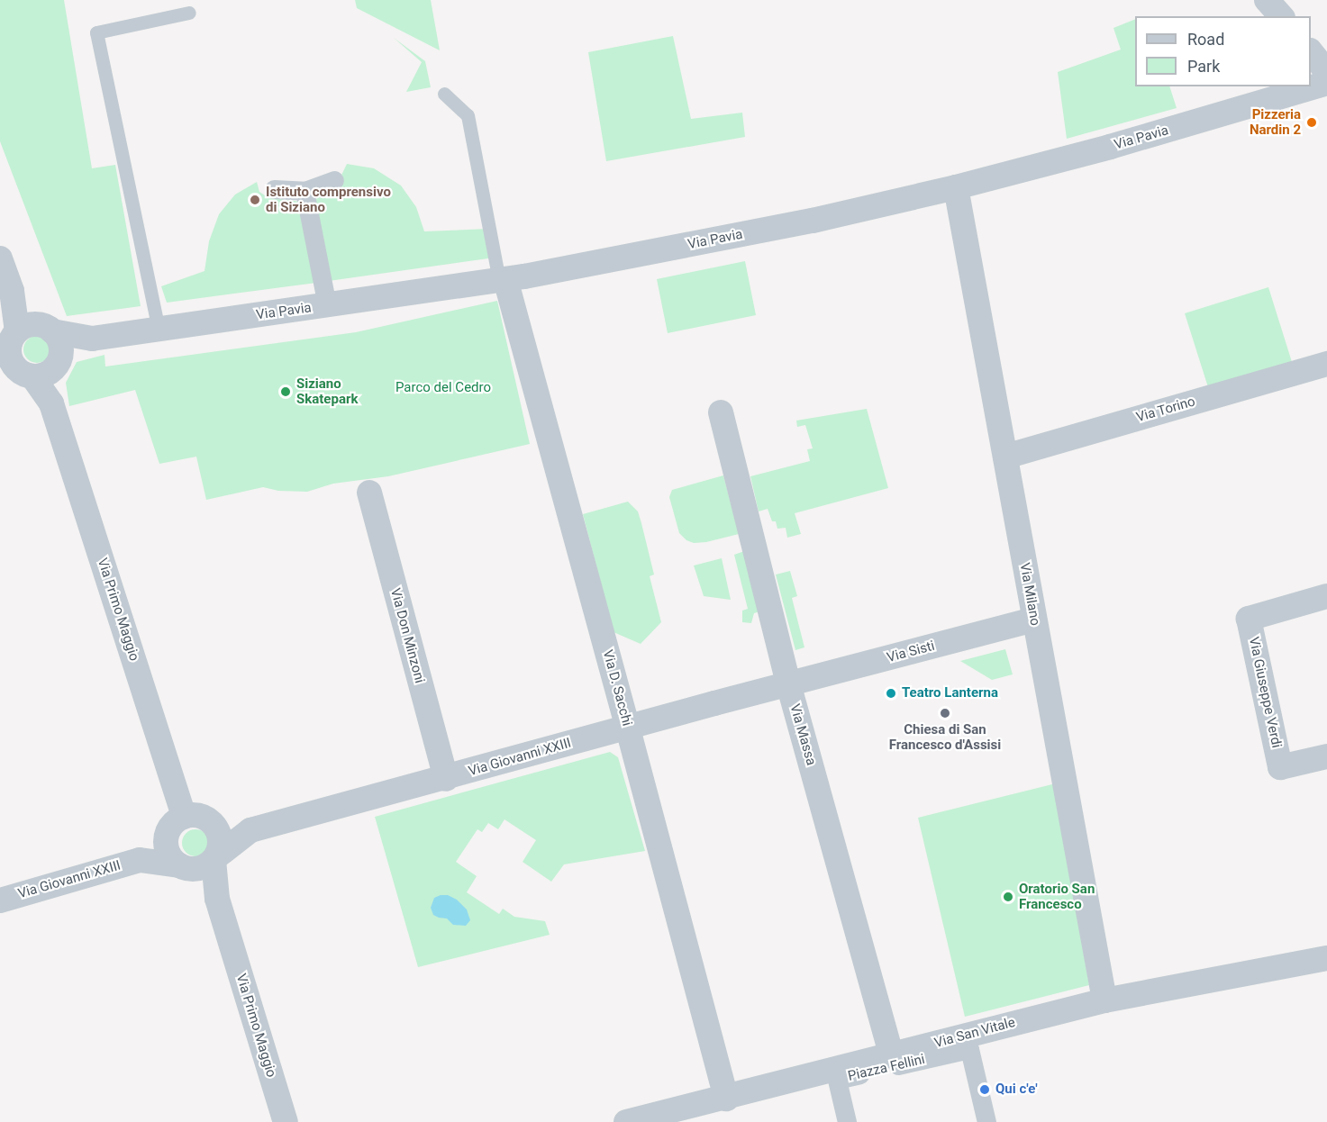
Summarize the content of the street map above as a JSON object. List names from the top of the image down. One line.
{"streets":{"street":["Via Pavia","Via Torino","Via Milano","Via Primo Maggio","Via Don Minzoni","Via Sisti","Via D. Sacchi","Via Giuseppe Verdi","Via Massa","Via Giovanni XXIII","Via San Vitale","Piazza Fellini"]},"crossings":[["Via Pavia","Via Milano"],["Via Pavia","Via Primo Maggio"],["Via Pavia","Via D. Sacchi"],["Via Torino","Via Milano"],["Via Milano","Via Sisti"],["Via Milano","Via San Vitale"],["Via Primo Maggio","Via Giovanni XXIII"],["Via Don Minzoni","Via Giovanni XXIII"],["Via Sisti","Via Massa"],["Via Sisti","Via Giovanni XXIII"],["Via D. Sacchi","Via Giovanni XXIII"],["Via D. Sacchi","Via San Vitale"],["Via Massa","Via Giovanni XXIII"],["Via Massa","Via San Vitale"]],"parks":["Parco del Cedro"],"places":["Pizzeria Nardin 2","Istituto comprensivo di Siziano","Siziano Skatepark","Teatro Lanterna","Chiesa di San Francesco d'Assisi","Oratorio San Francesco","Qui c'e'"],"legend":["Road","Park"]}
